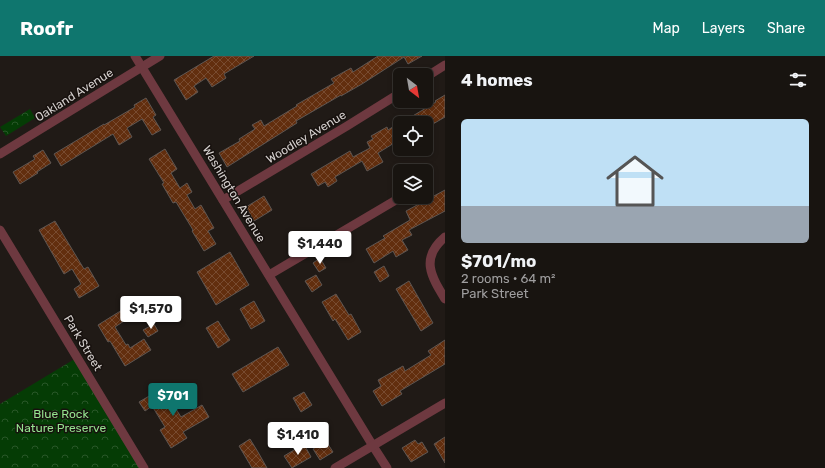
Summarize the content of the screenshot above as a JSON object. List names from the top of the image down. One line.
{"streets":{"street":["Oakland Avenue","Woodley Avenue","Washington Avenue","Park Street"]},"crossings":[["Oakland Avenue","Washington Avenue"],["Woodley Avenue","Washington Avenue"]],"parks":["Blue Rock Nature Preserve"],"north":"bottom right","page":{"header":"Roofr","nav":["Map","Layers","Share"],"heading":"4 homes","list":[{"name":"$701/mo","note":"2 rooms · 64 m² · Park Street"}],"price":["$1,440","$1,570","$701","$1,410"]}}
